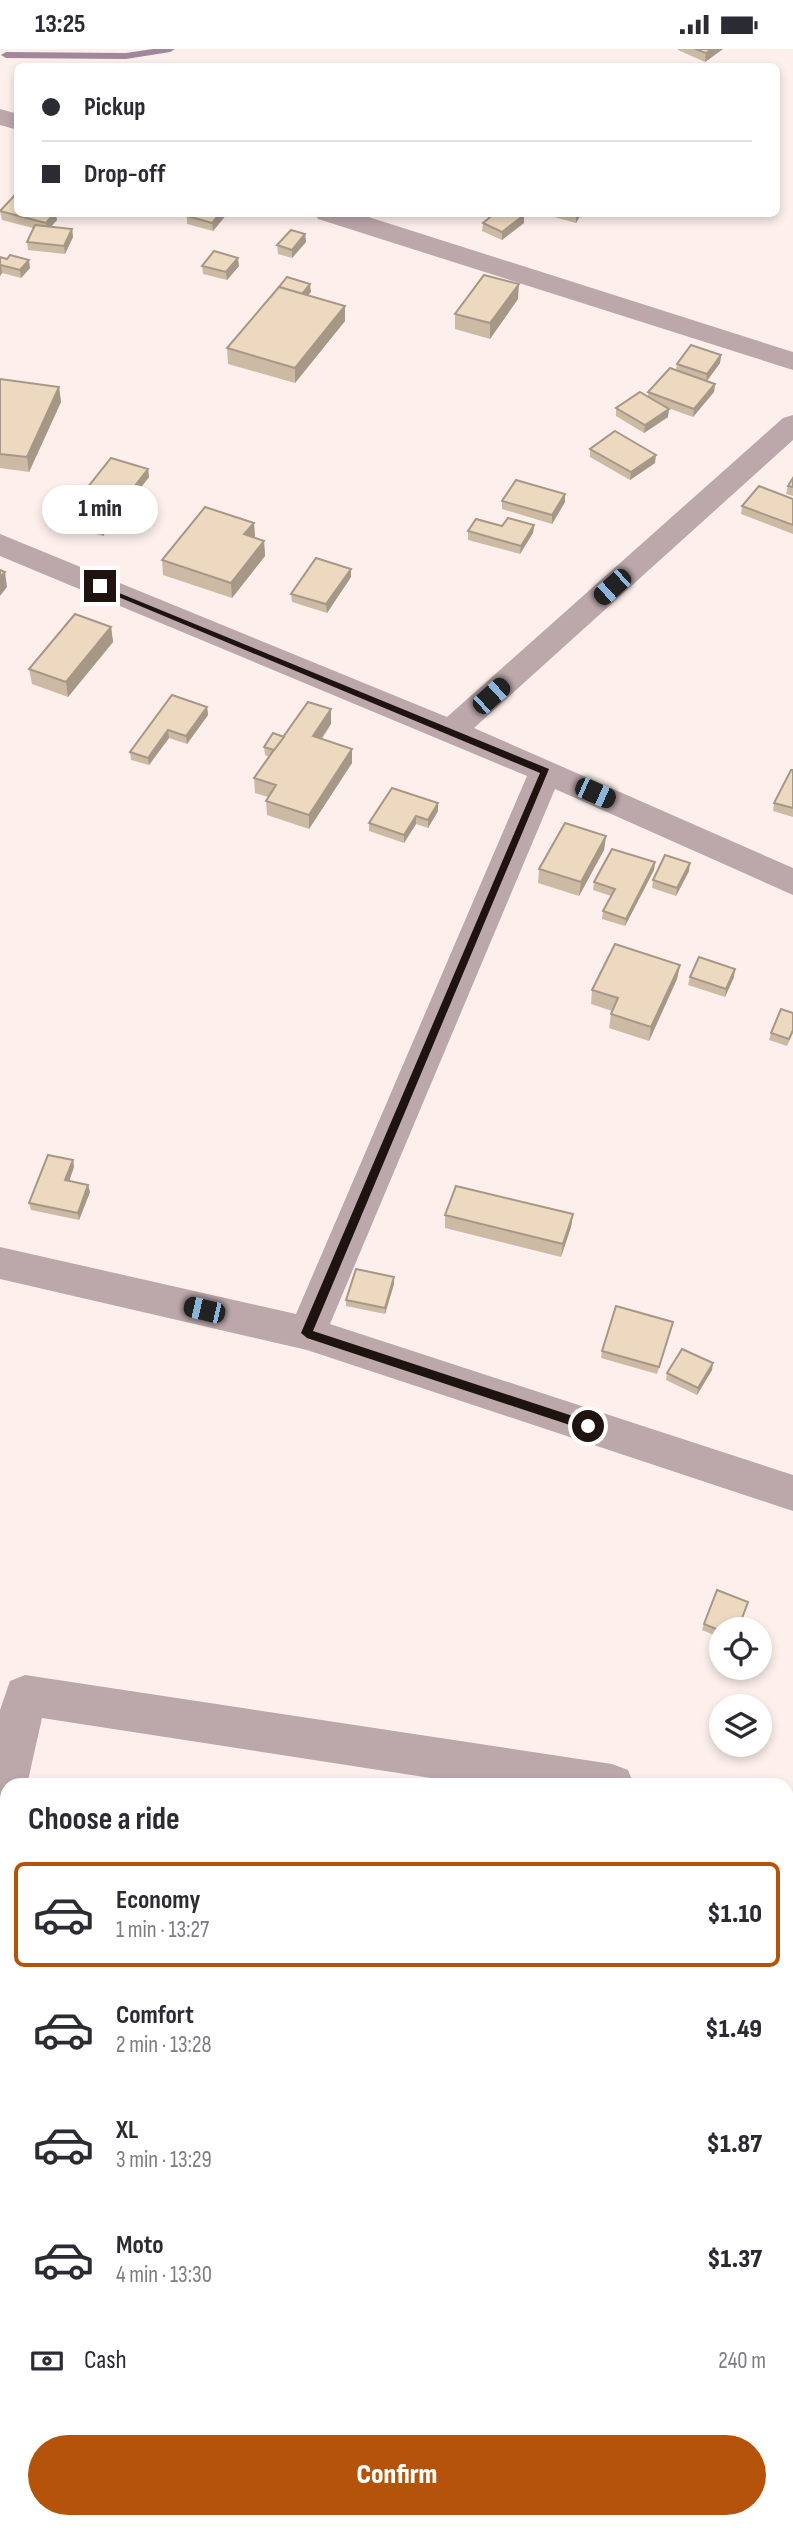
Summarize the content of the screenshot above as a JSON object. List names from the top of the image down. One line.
{"page":{"status":"13:25","banner":["Pickup","Drop-off"],"bubble":"1 min","heading":"Choose a ride","list":[{"name":"Economy","note":"1 min · 13:27","value":"$1.10"},{"name":"Comfort","note":"2 min · 13:28","value":"$1.49"},{"name":"XL","note":"3 min · 13:29","value":"$1.87"},{"name":"Moto","note":"4 min · 13:30","value":"$1.37"}],"pay":["Cash","240 m"],"buttons":"Confirm"}}
